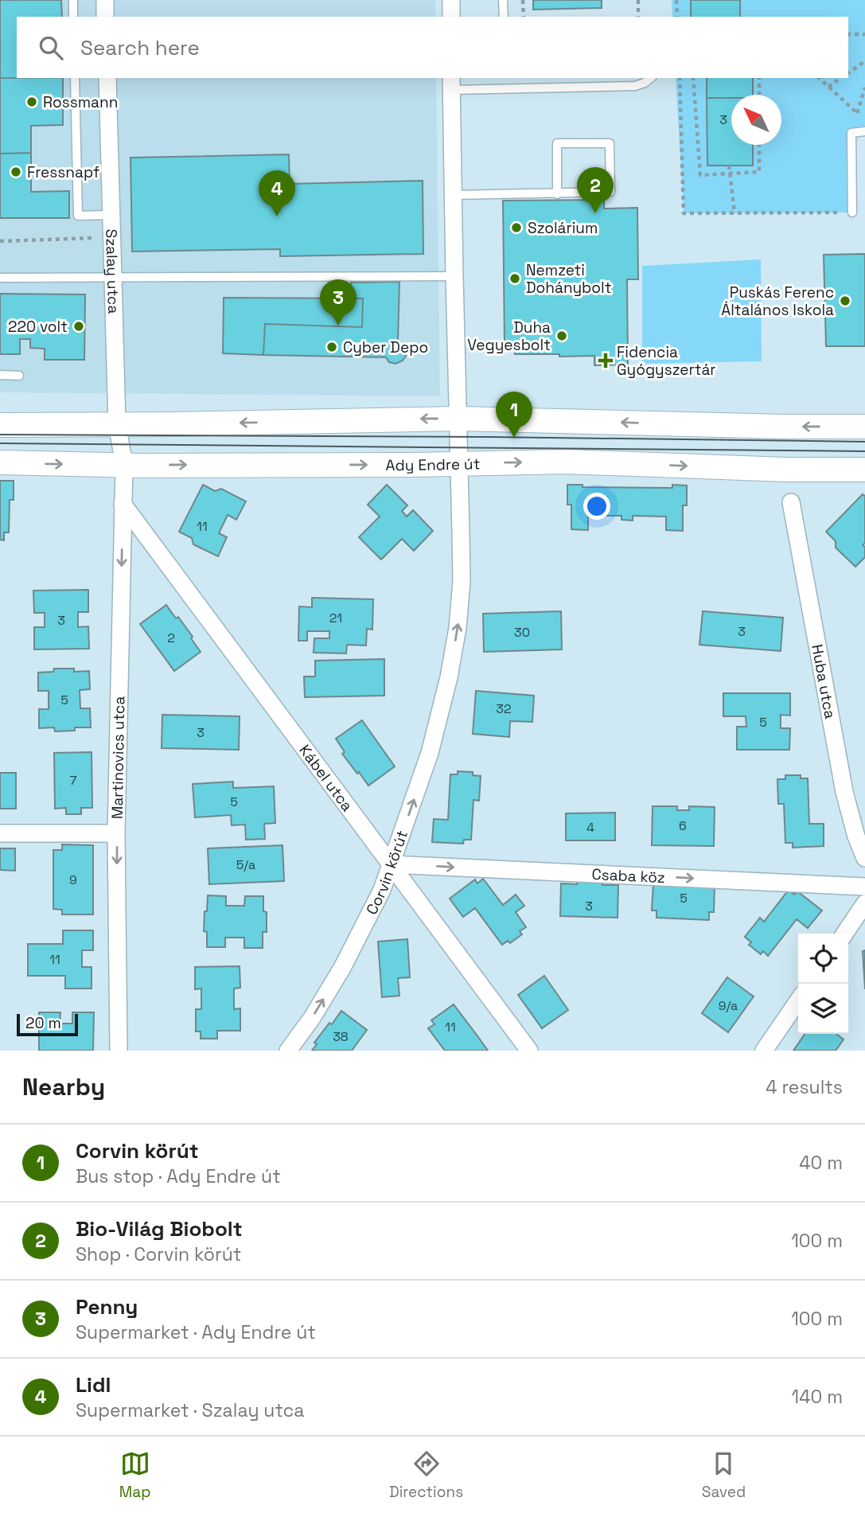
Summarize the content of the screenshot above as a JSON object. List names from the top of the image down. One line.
{"streets":{"street":["Szalay utca","Ady Endre út","Huba utca","Martinovics utca","Kábel utca","Corvin körút","Csaba köz"]},"crossings":[["Szalay utca","Ady Endre út"],["Szalay utca","Martinovics utca"],["Ady Endre út","Martinovics utca"],["Ady Endre út","Corvin körút"],["Martinovics utca","Kábel utca"],["Kábel utca","Corvin körút"],["Kábel utca","Csaba köz"],["Corvin körút","Csaba köz"]],"one_way":["Martinovics utca","Corvin körút","Csaba köz"],"places":{"other":["Rossmann","Fressnapf","Szolárium","Nemzeti Dohánybolt","Puskás Ferenc Általános Iskola","220 volt","Duha Vegyesbolt","Cyber Depo"],"health":["Fidencia Gyógyszertár"]},"house_numbers":["3","11","21","3","3","30","2","5","32","5","3","7","5","6","4","5/a","9","5","3","11","9/a","11","38"],"scale_bar":"20 m","north":"top left","page":{"search":"Search here","pins":["2","4","3","1"],"scale":"20 m","heading":["Nearby","4 results"],"list":[{"mark":"1","name":"Corvin körút","note":"Bus stop · Ady Endre út","value":"40 m"},{"mark":"2","name":"Bio-Világ Biobolt","note":"Shop · Corvin körút","value":"100 m"},{"mark":"3","name":"Penny","note":"Supermarket · Ady Endre út","value":"100 m"},{"mark":"4","name":"Lidl","note":"Supermarket · Szalay utca","value":"140 m"}],"nav":["Map","Directions","Saved"]}}
